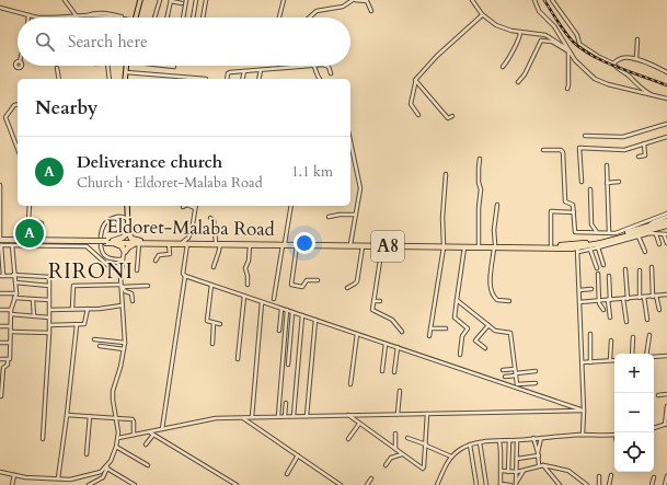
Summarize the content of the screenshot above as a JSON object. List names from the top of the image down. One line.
{"streets":{"highway":["Eldoret-Malaba Road","A8"]},"districts":["RIRONI"],"page":{"search":"Search here","heading":"Nearby","list":[{"mark":"A","name":"Deliverance church","note":"Church · Eldoret-Malaba Road","value":"1.1 km"}],"pins":"A","map_buttons":["+","−"]}}
